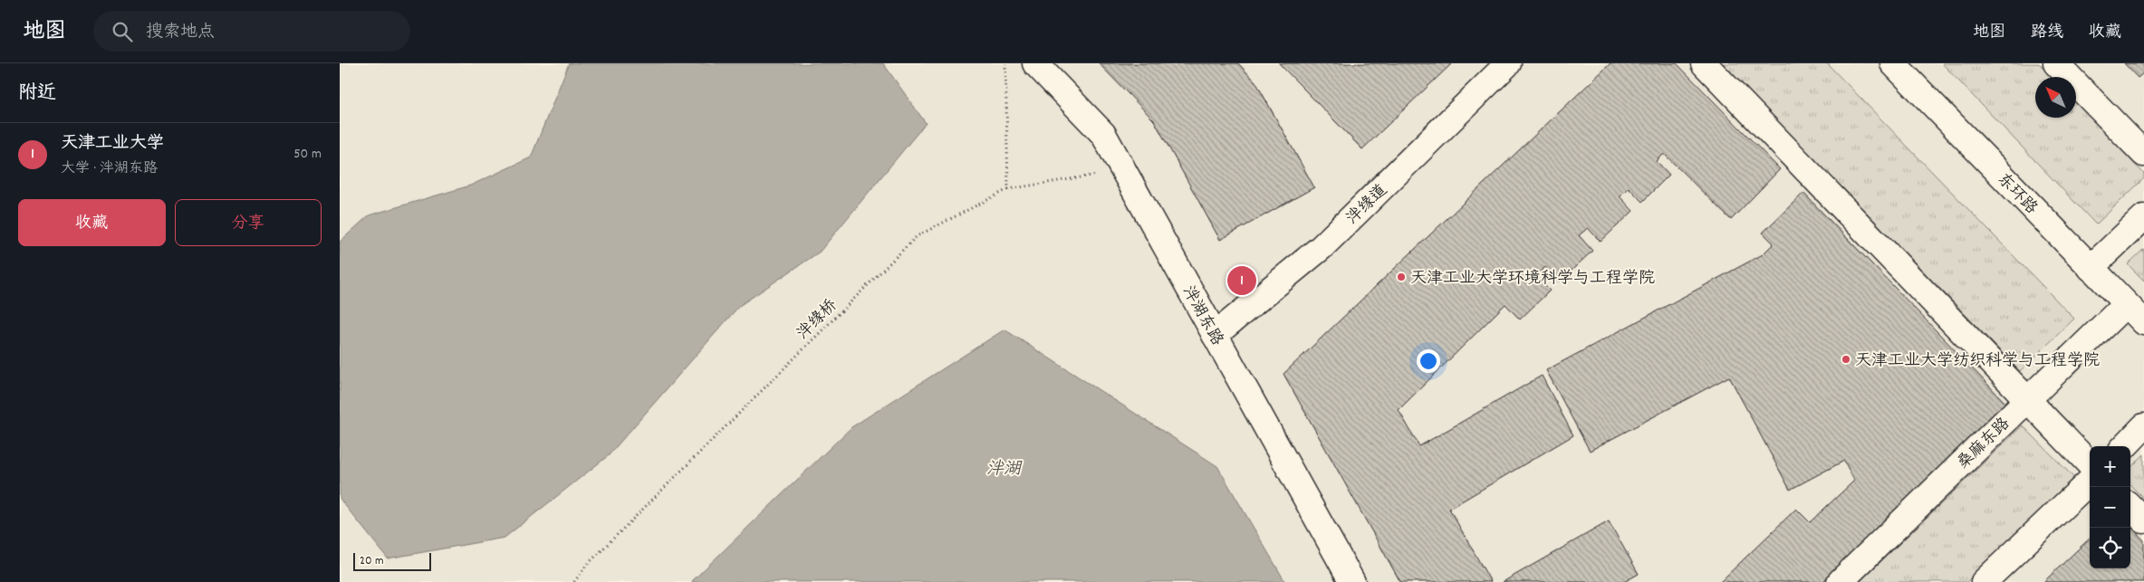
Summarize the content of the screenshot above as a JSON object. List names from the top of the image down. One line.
{"streets":{"street":["东环路","泮缘道","泮湖东路","桑麻东路"],"path":["泮缘桥"]},"crossings":[["东环路","桑麻东路"],["泮缘道","泮湖东路"],["泮湖东路","泮缘桥"]],"water":["泮湖"],"places":["天津工业大学环境科学与工程学院","天津工业大学纺织科学与工程学院"],"scale_bar":"20 m","north":"top left","page":{"header":"地图","search":"搜索地点","nav":["地图","路线","收藏"],"heading":"附近","list":[{"mark":"1","name":"天津工业大学","note":"大学 · 泮湖东路","value":"50 m"}],"buttons":["收藏","分享"],"pins":"1","map_buttons":["+","−"],"scale":"20 m"}}
